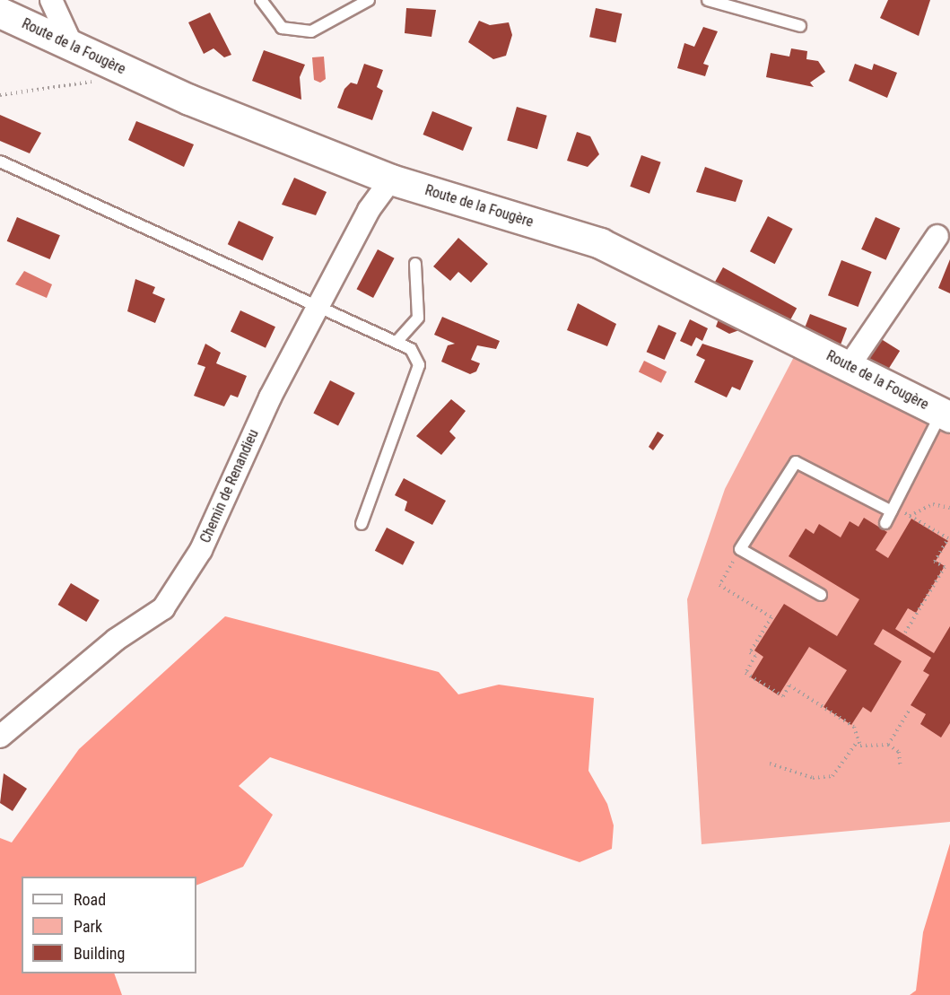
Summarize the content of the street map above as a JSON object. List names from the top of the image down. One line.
{"streets":{"street":["Route de la Fougère","Chemin de Renandieu"]},"crossings":[["Route de la Fougère","Chemin de Renandieu"]],"legend":["Road","Park","Building"]}
